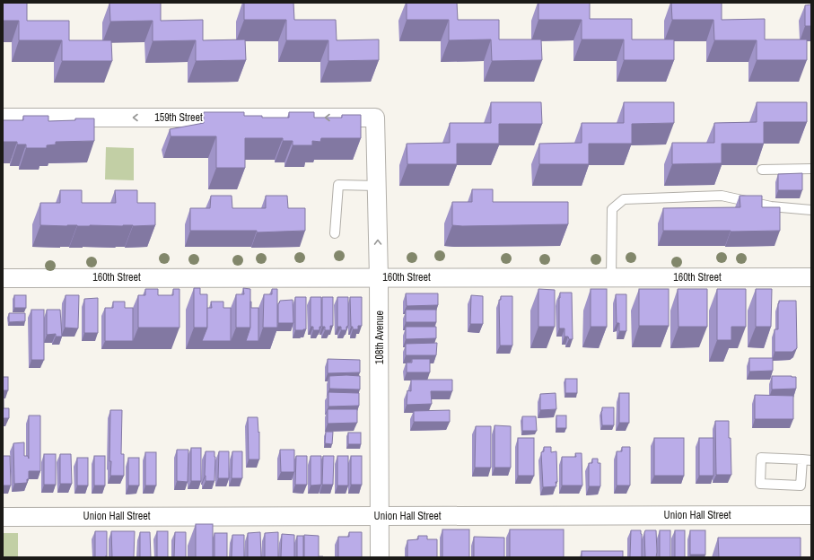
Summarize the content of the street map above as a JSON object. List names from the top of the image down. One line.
{"streets":{"street":["159th Street","160th Street","108th Avenue","Union Hall Street"]},"crossings":[["159th Street","108th Avenue"],["160th Street","108th Avenue"],["108th Avenue","Union Hall Street"]],"one_way":["159th Street"]}
